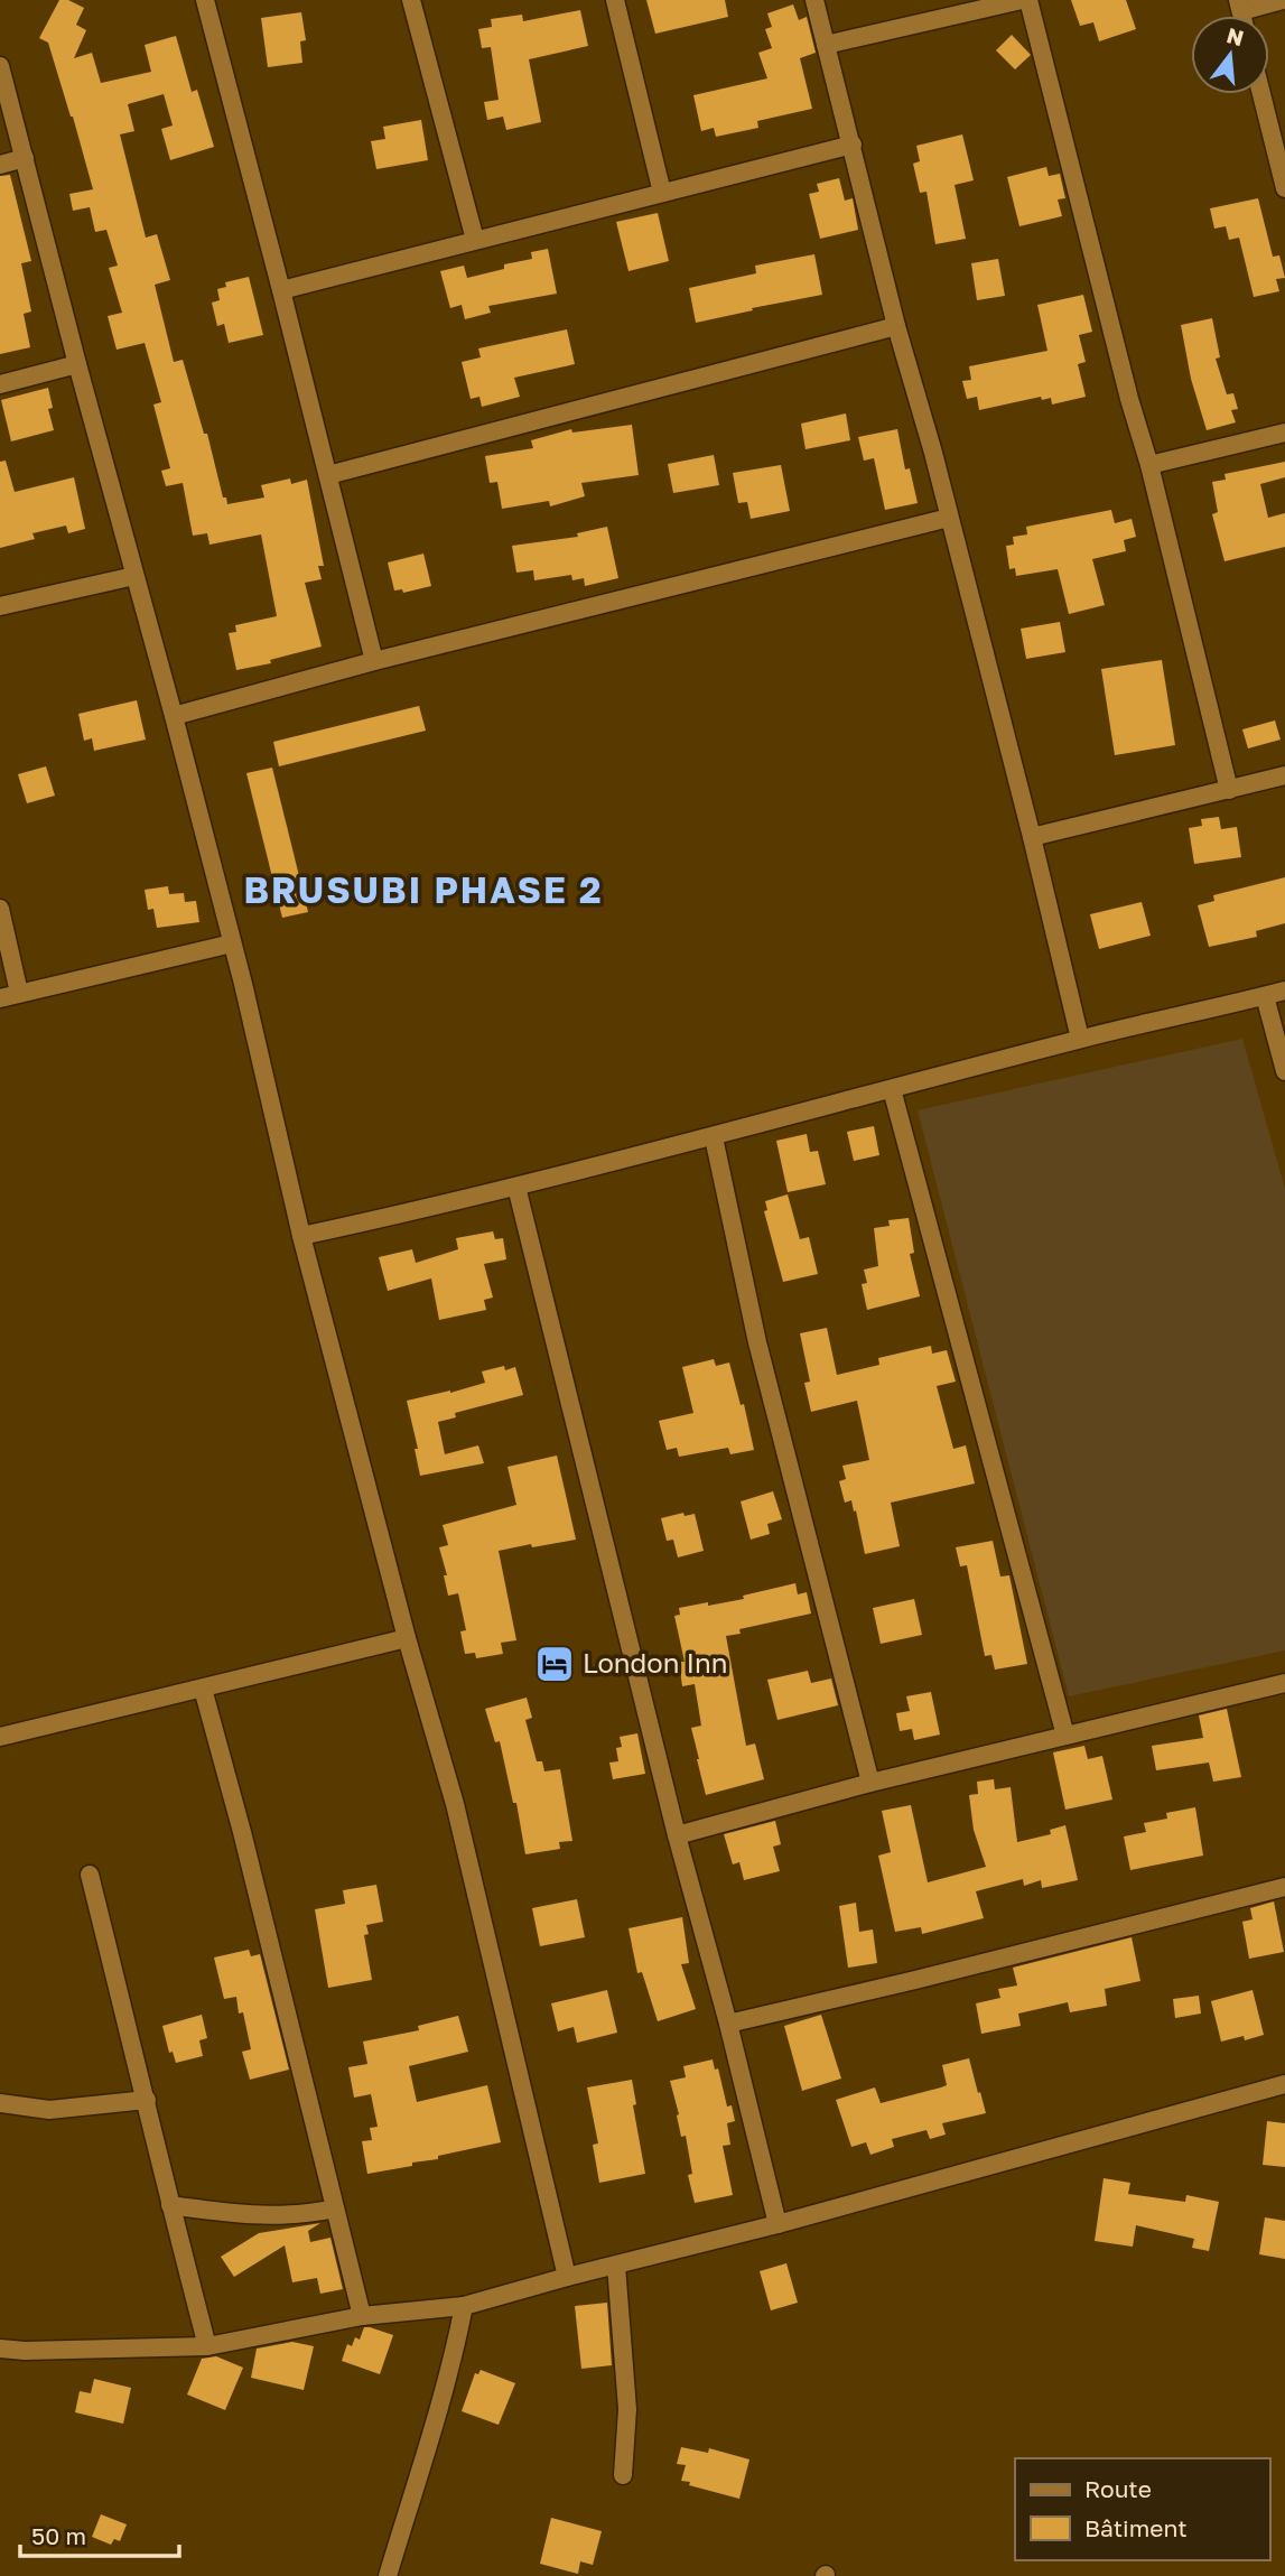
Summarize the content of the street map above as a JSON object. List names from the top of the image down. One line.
{"districts":["BRUSUBI PHASE 2"],"places":{"hotel":["London Inn"]},"legend":["Route","Bâtiment"],"scale_bar":"50 m","north":"top"}
